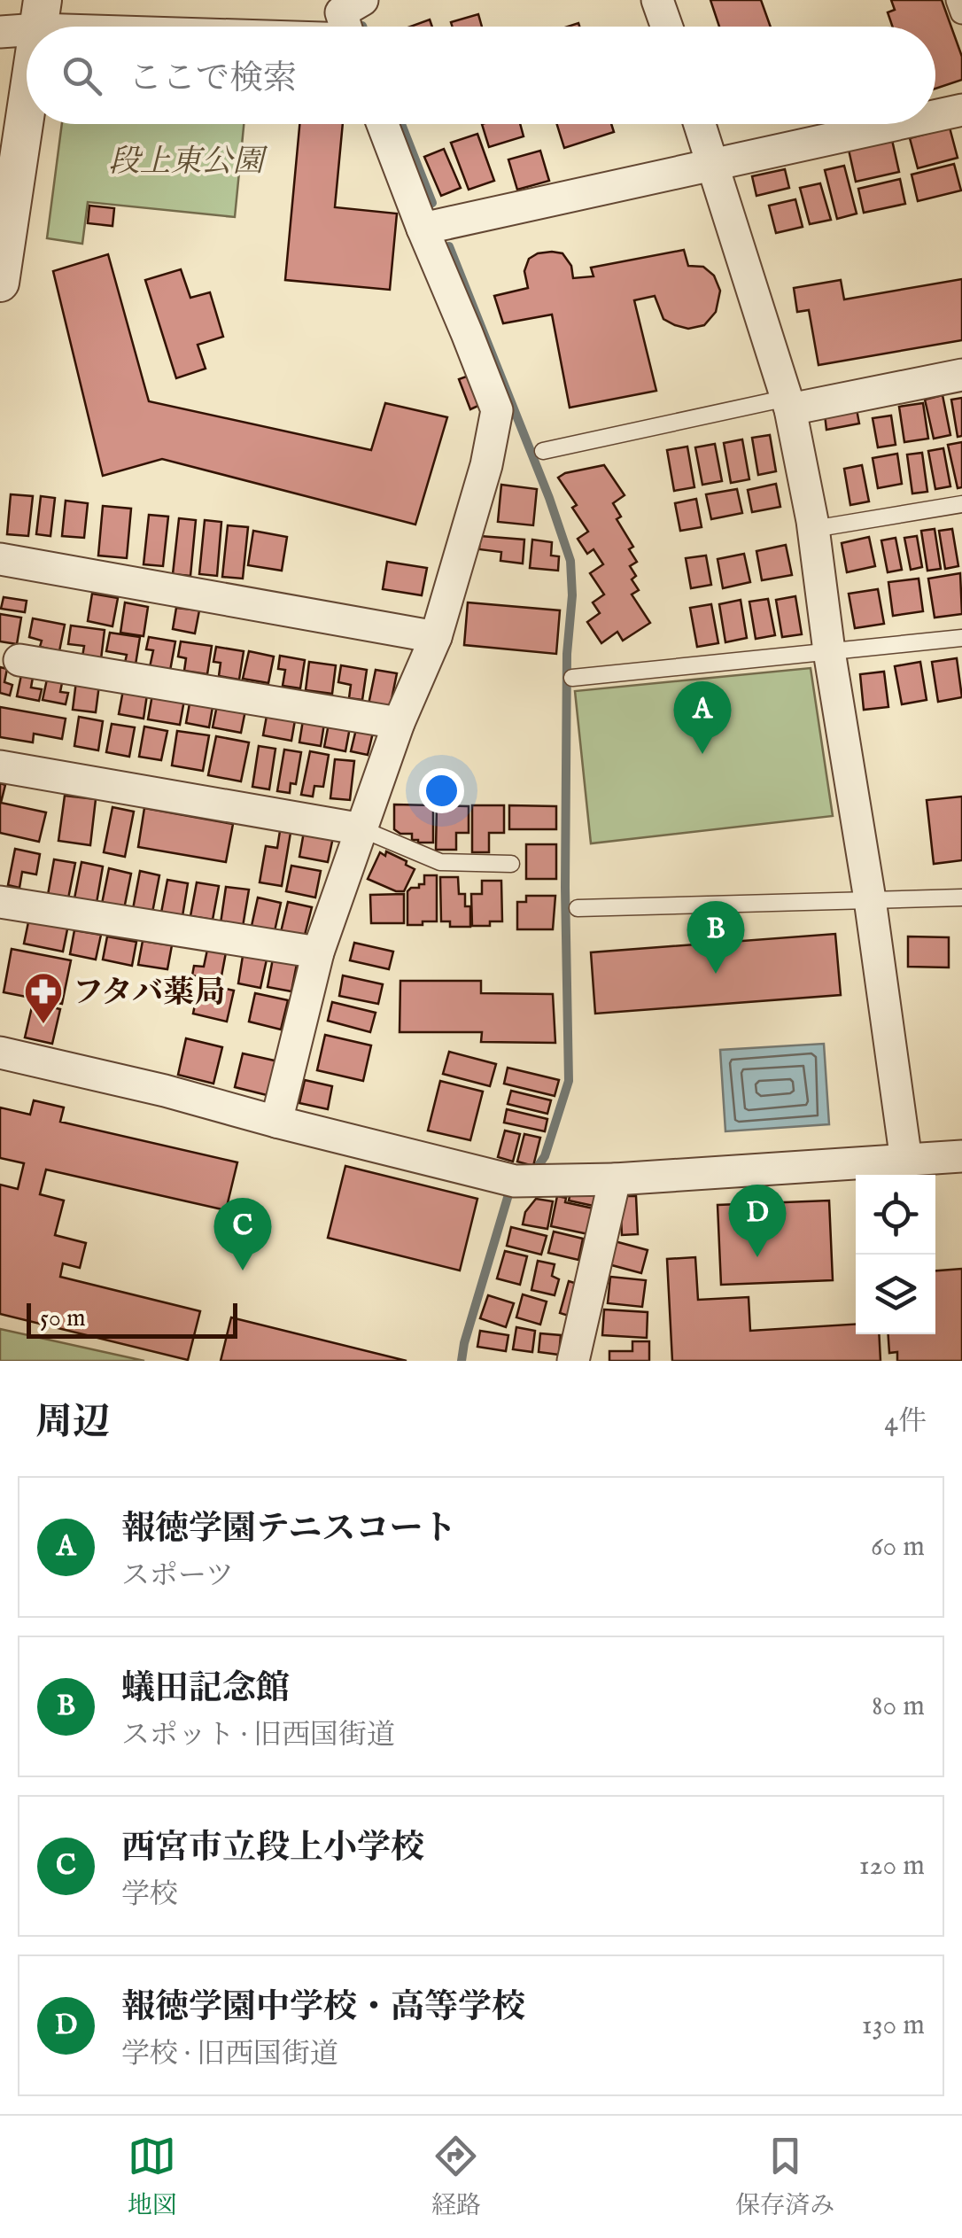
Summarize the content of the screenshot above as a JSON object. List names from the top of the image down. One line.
{"parks":["段上東公園"],"places":{"pharmacy":["フタバ薬局"]},"scale_bar":"50 m","page":{"search":"ここで検索","pins":["A","B","D","C"],"scale":"50 m","heading":["周辺","4件"],"list":[{"mark":"A","name":"報徳学園テニスコート","note":"スポーツ","value":"60 m"},{"mark":"B","name":"蟻田記念館","note":"スポット · 旧西国街道","value":"80 m"},{"mark":"C","name":"西宮市立段上小学校","note":"学校","value":"120 m"},{"mark":"D","name":"報徳学園中学校・高等学校","note":"学校 · 旧西国街道","value":"130 m"}],"nav":["地図","経路","保存済み"]}}
